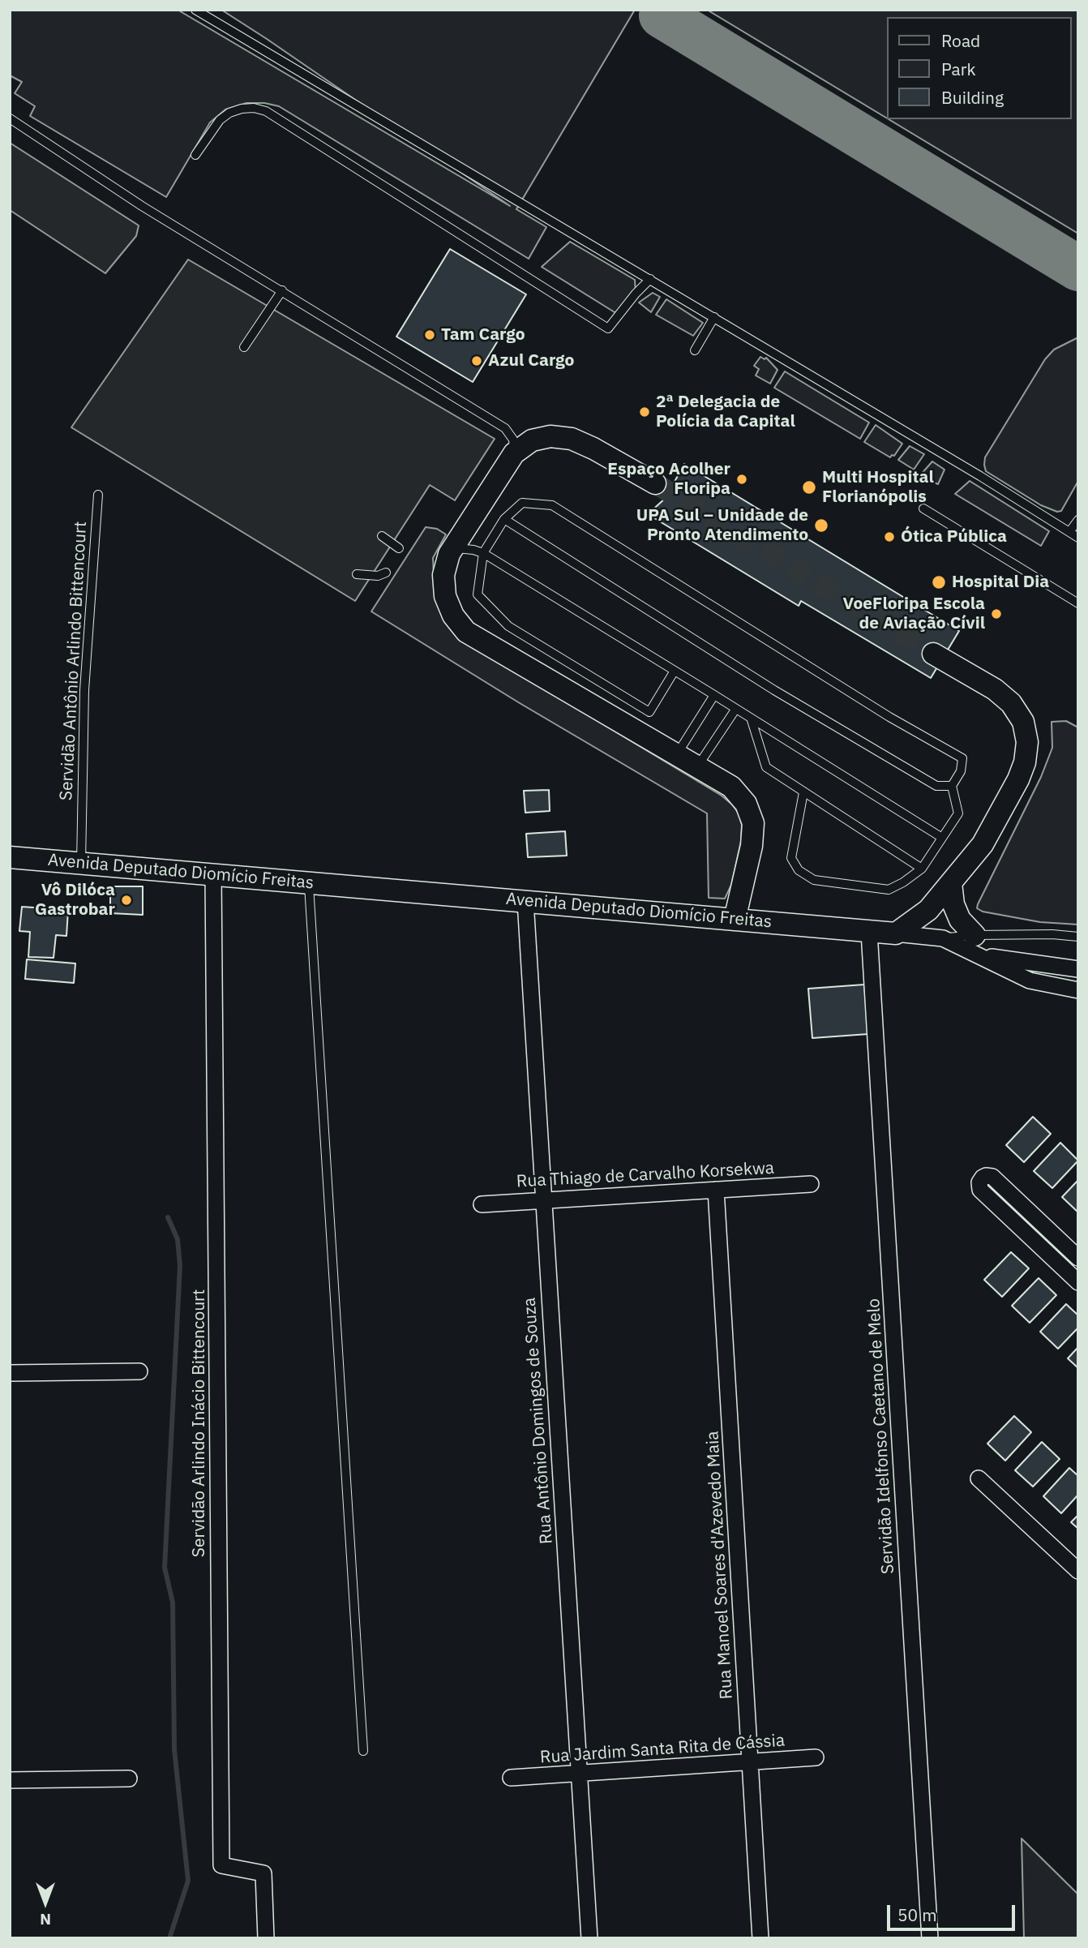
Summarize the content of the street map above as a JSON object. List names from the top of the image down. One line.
{"streets":{"street":["Avenida Deputado Diomício Freitas","Rua Thiago de Carvalho Korsekwa","Rua Antônio Domingos de Souza","Servidão Arlindo Inácio Bittencourt","Servidão Idelfonso Caetano de Melo","Rua Manoel Soares d'Azevedo Maia","Rua Jardim Santa Rita de Cássia"],"lane":["Servidão Antônio Arlindo Bittencourt"]},"crossings":[["Servidão Antônio Arlindo Bittencourt","Avenida Deputado Diomício Freitas"],["Avenida Deputado Diomício Freitas","Rua Antônio Domingos de Souza"],["Avenida Deputado Diomício Freitas","Servidão Arlindo Inácio Bittencourt"],["Avenida Deputado Diomício Freitas","Servidão Idelfonso Caetano de Melo"],["Rua Thiago de Carvalho Korsekwa","Rua Antônio Domingos de Souza"],["Rua Thiago de Carvalho Korsekwa","Rua Manoel Soares d'Azevedo Maia"],["Rua Antônio Domingos de Souza","Rua Jardim Santa Rita de Cássia"],["Rua Manoel Soares d'Azevedo Maia","Rua Jardim Santa Rita de Cássia"]],"places":["Tam Cargo","Azul Cargo","2ª Delegacia de Polícia da Capital","Espaço Acolher Floripa","Multi Hospital Florianópolis","UPA Sul – Unidade de Pronto Atendimento","Ótica Pública","Hospital Dia","VoeFloripa Escola de Aviação Cívil","Vô Dilóca Gastrobar"],"legend":["Road","Park","Building"],"scale_bar":"50 m","north":"bottom"}
